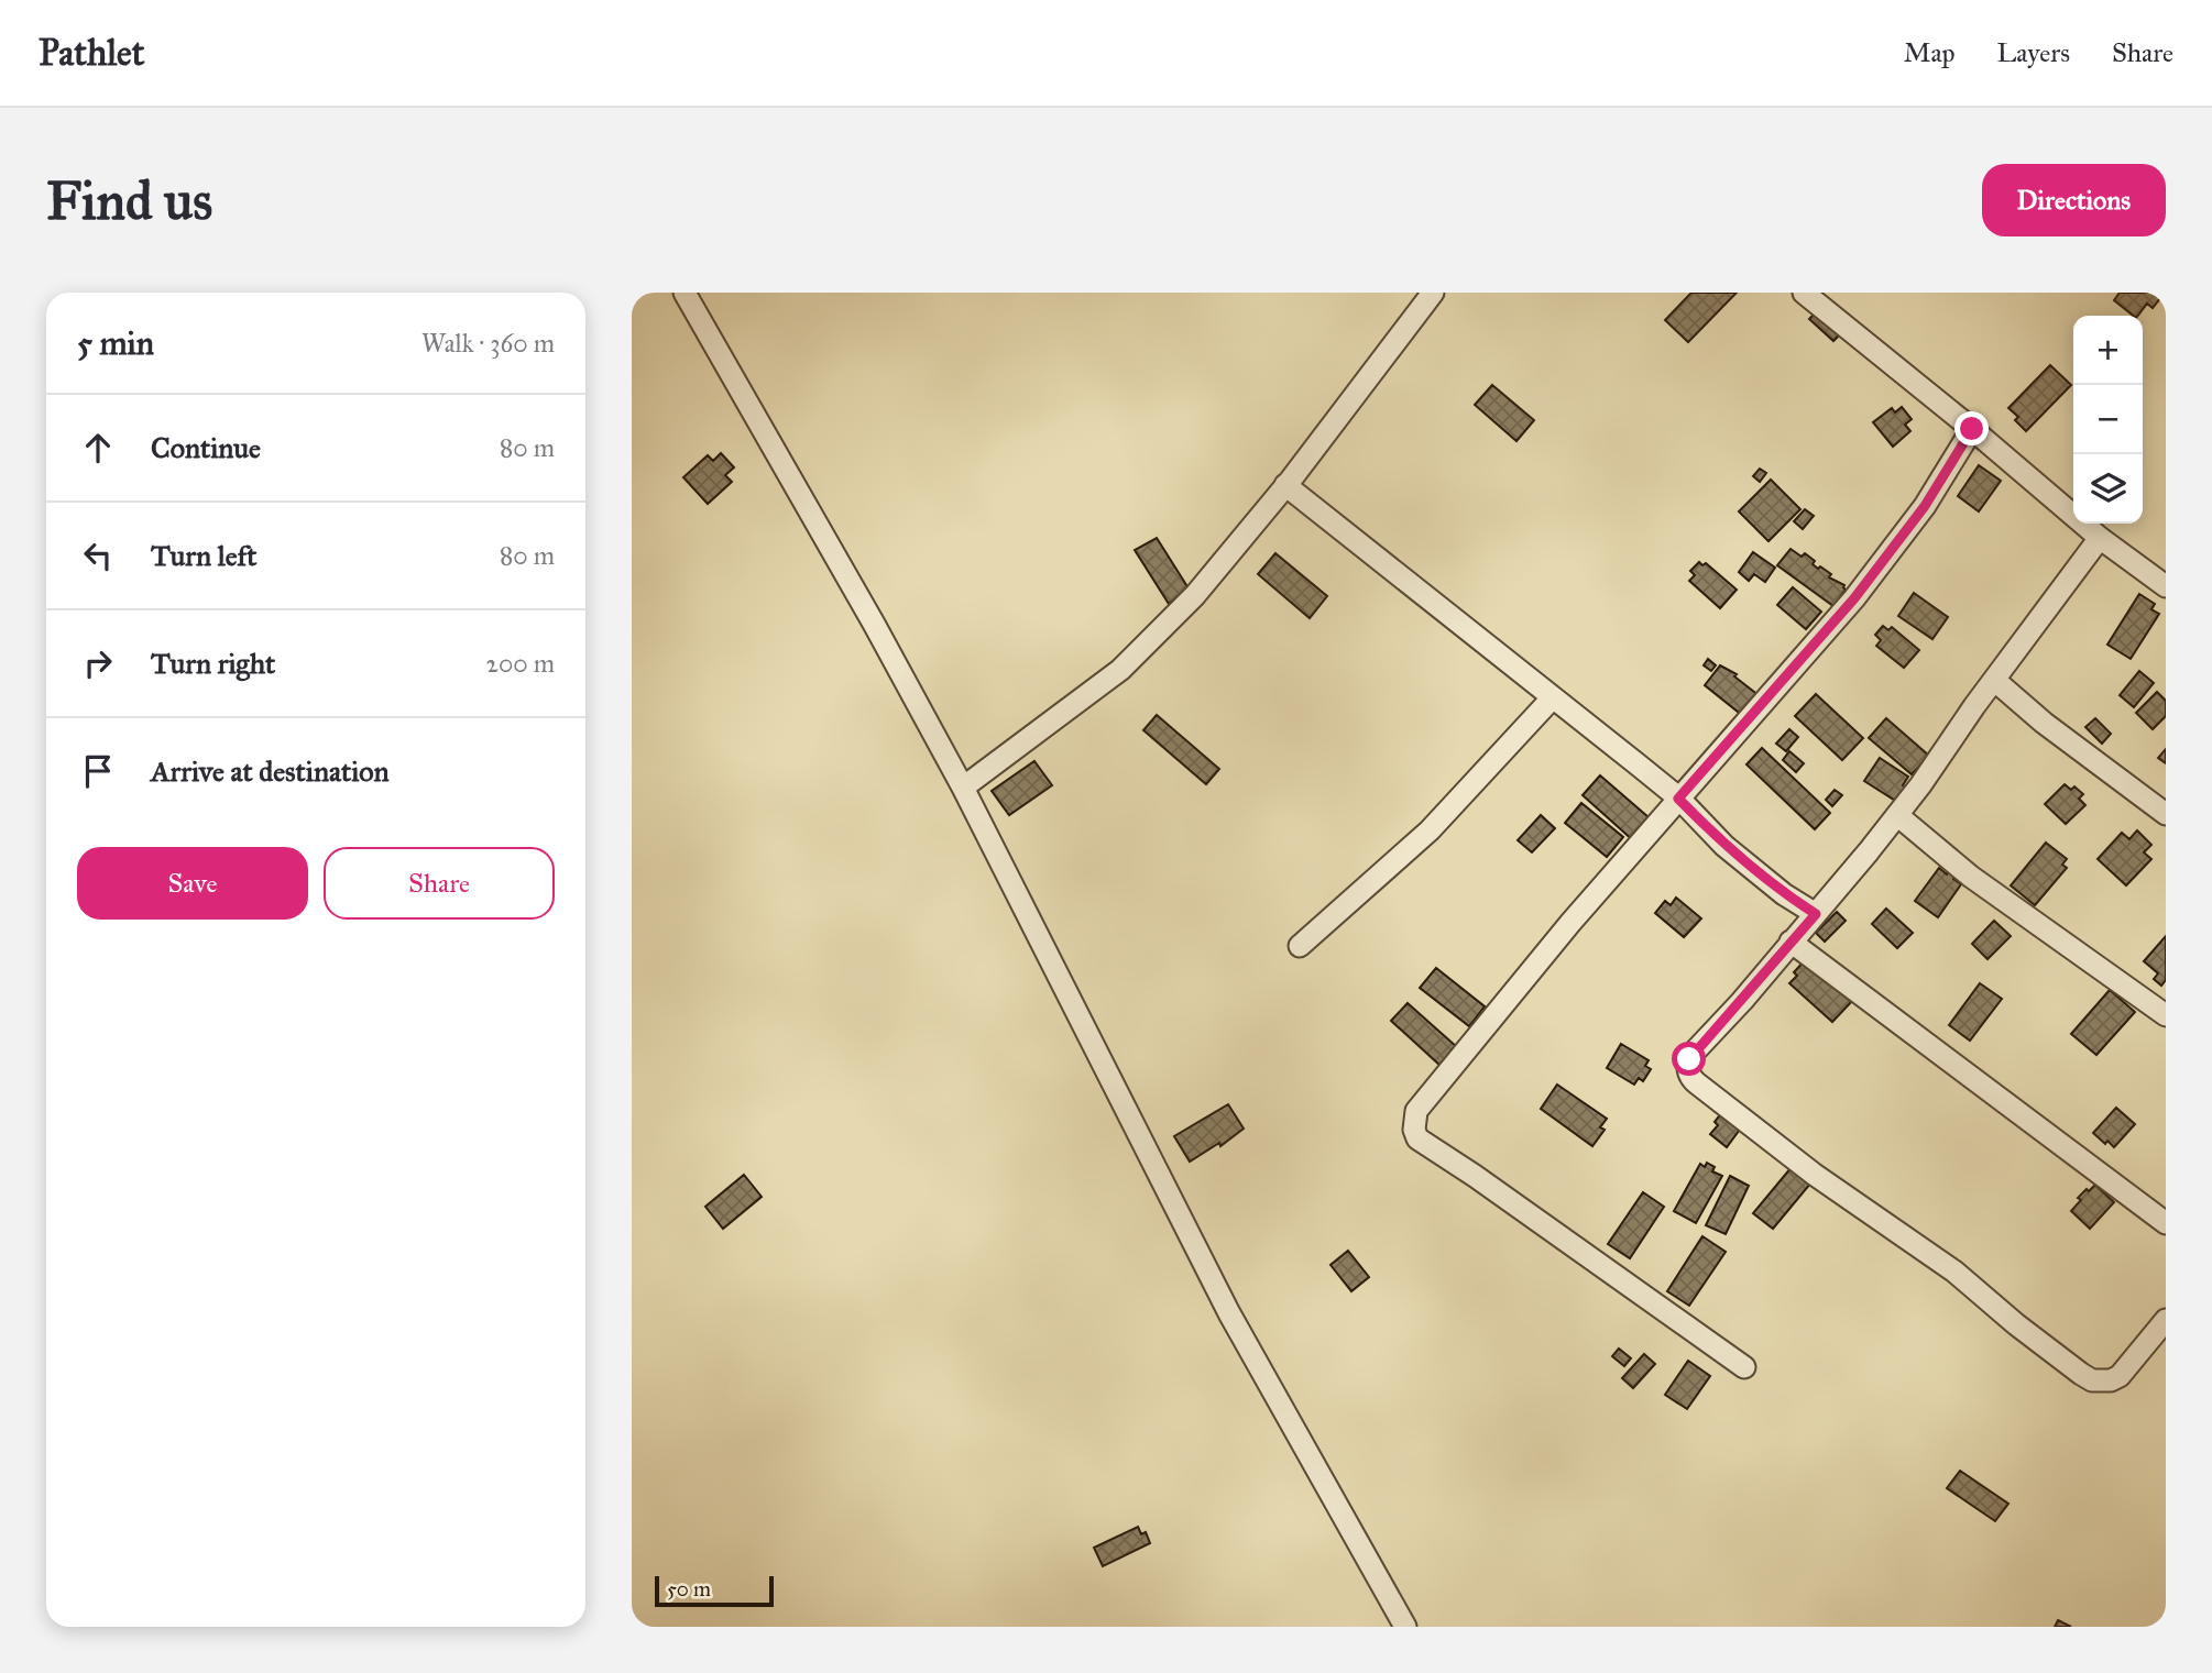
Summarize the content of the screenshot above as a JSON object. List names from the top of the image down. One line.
{"scale_bar":"50 m","page":{"header":"Pathlet","nav":["Map","Layers","Share"],"buttons":["Directions",["Save","Share"]],"title":"Find us","heading":["5 min","Walk · 360 m"],"map_buttons":["+","−"],"list":[["Continue","80 m"],["Turn left","80 m"],["Turn right","200 m"],"Arrive at destination"],"scale":"50 m"}}
